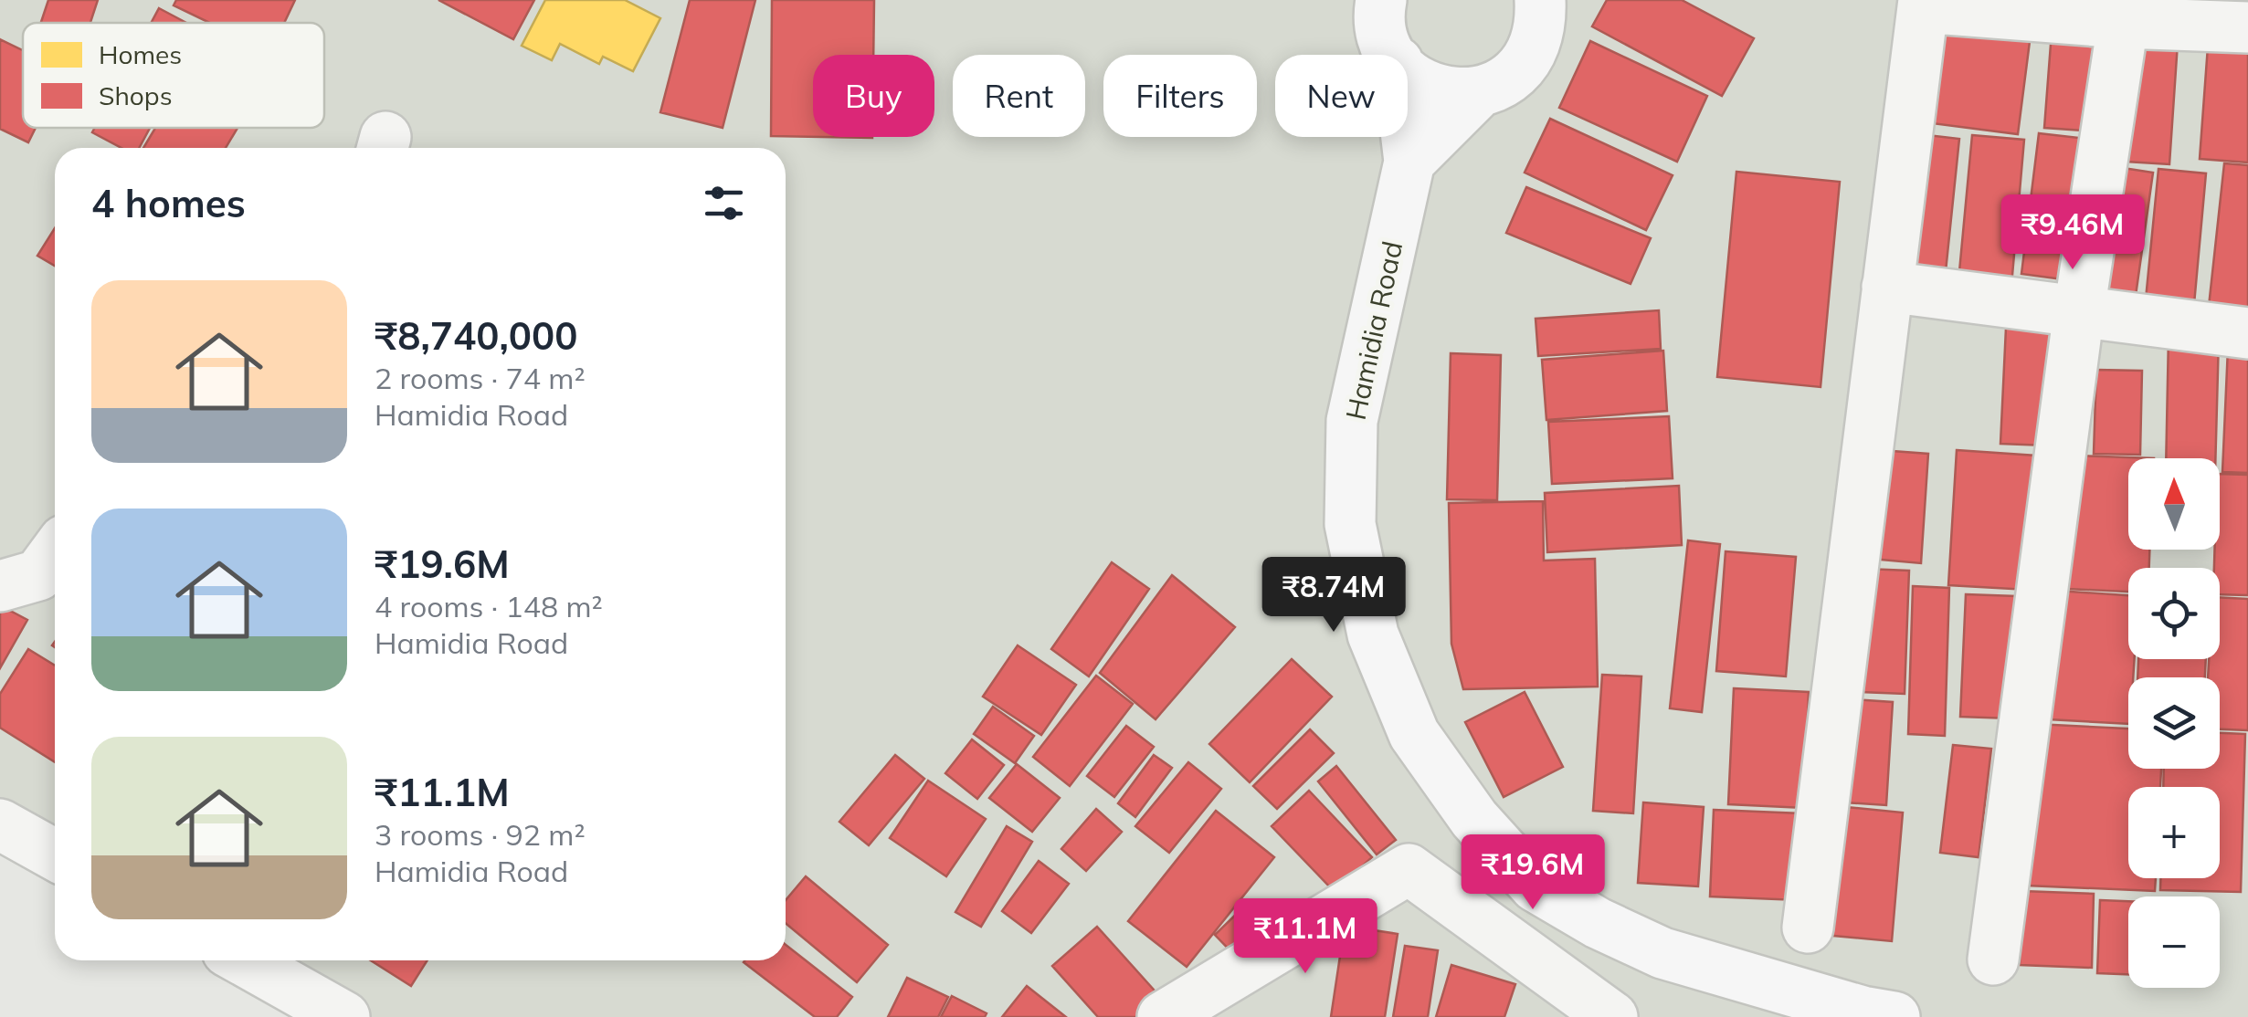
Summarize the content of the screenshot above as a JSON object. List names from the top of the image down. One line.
{"streets":{"main road":["Hamidia Road"]},"legend":["Homes","Shops"],"north":"top","page":{"chip":["Buy","Rent","Filters","New"],"heading":"4 homes","price":["₹9.46M","₹8.74M","₹19.6M","₹11.1M"],"list":[{"name":"₹8,740,000","note":"2 rooms · 74 m² · Hamidia Road"},{"name":"₹19.6M","note":"4 rooms · 148 m² · Hamidia Road"},{"name":"₹11.1M","note":"3 rooms · 92 m² · Hamidia Road"}],"map_buttons":["+","−"]}}
